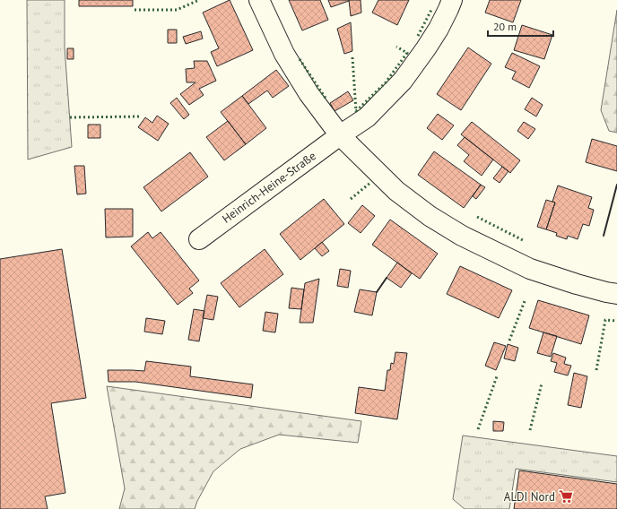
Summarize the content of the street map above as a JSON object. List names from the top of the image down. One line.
{"streets":{"street":["Heinrich-Heine-Straße"]},"places":{"supermarket":["ALDI Nord"]},"scale_bar":"20 m"}
